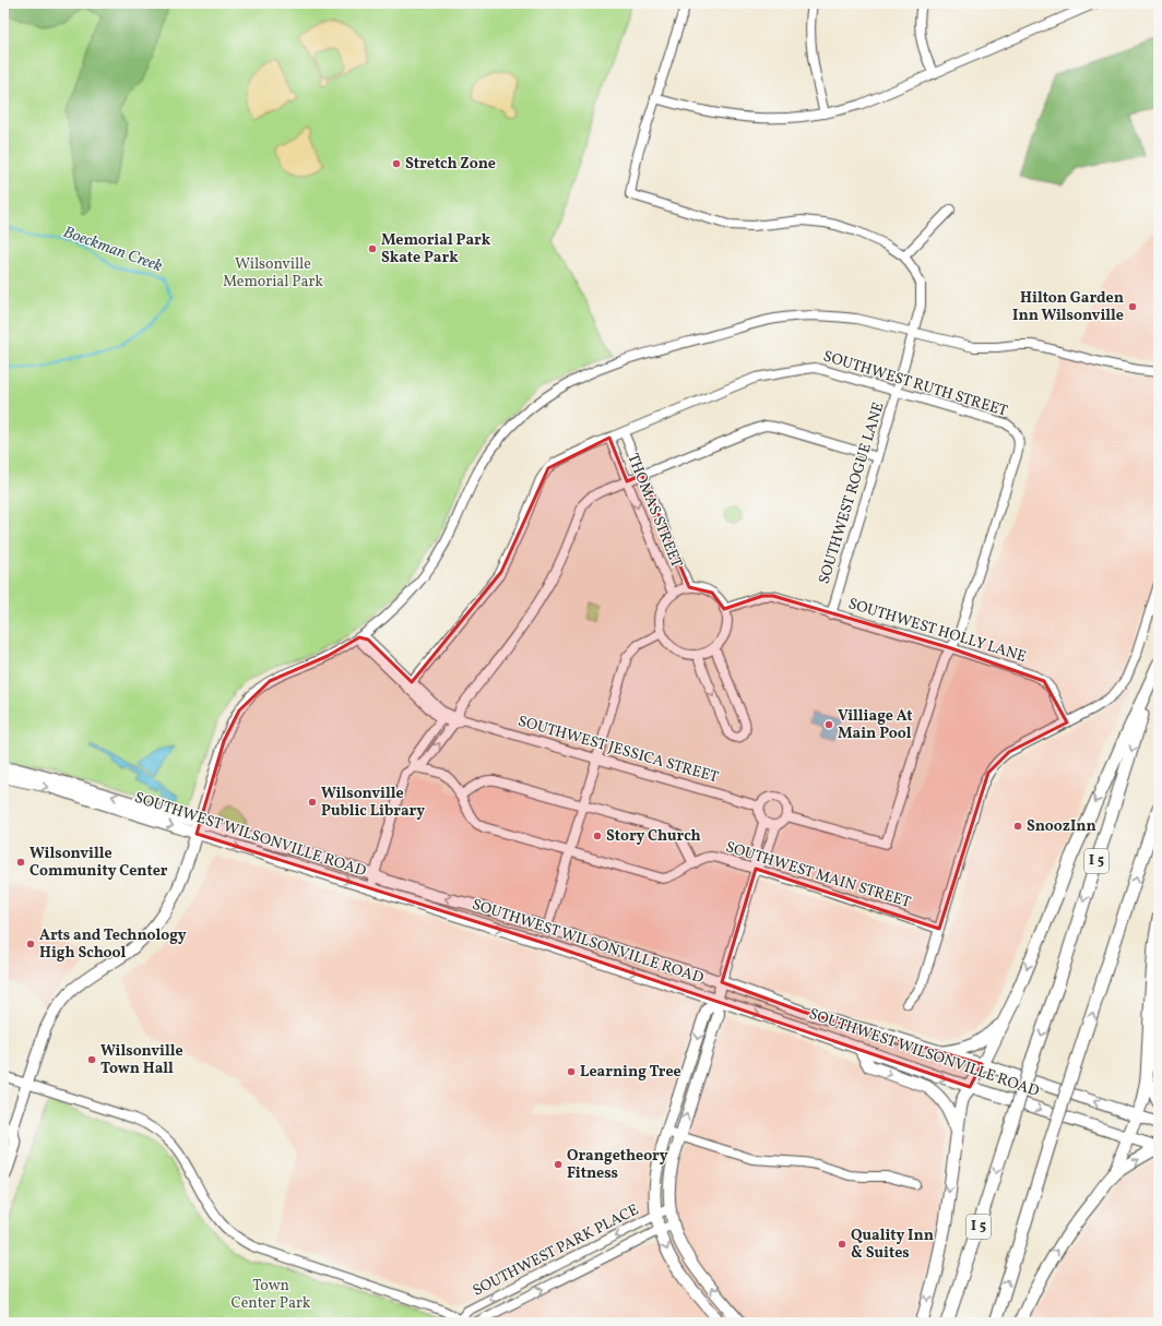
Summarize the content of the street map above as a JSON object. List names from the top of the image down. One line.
{"streets":{"highway":["I 5"],"main road":["SOUTHWEST WILSONVILLE ROAD"],"street":["SOUTHWEST RUTH STREET","SOUTHWEST ROGUE LANE","THOMAS STREET","SOUTHWEST HOLLY LANE","SOUTHWEST JESSICA STREET","SOUTHWEST MAIN STREET","SOUTHWEST PARK PLACE"]},"crossings":[["SOUTHWEST RUTH STREET","SOUTHWEST ROGUE LANE"],["SOUTHWEST RUTH STREET","THOMAS STREET"],["SOUTHWEST RUTH STREET","SOUTHWEST HOLLY LANE"],["SOUTHWEST RUTH STREET","SOUTHWEST JESSICA STREET"],["SOUTHWEST ROGUE LANE","SOUTHWEST HOLLY LANE"],["THOMAS STREET","SOUTHWEST HOLLY LANE"],["SOUTHWEST WILSONVILLE ROAD","I 5"]],"water":["Boeckman Creek"],"parks":["Wilsonville Memorial Park","Town Center Park"],"places":["Stretch Zone","Memorial Park Skate Park","Hilton Garden Inn Wilsonville","Villiage At Main Pool","Wilsonville Public Library","SnoozInn","Story Church","Wilsonville Community Center","Arts and Technology High School","Wilsonville Town Hall","Learning Tree","Orangetheory Fitness","Quality Inn & Suites"]}
